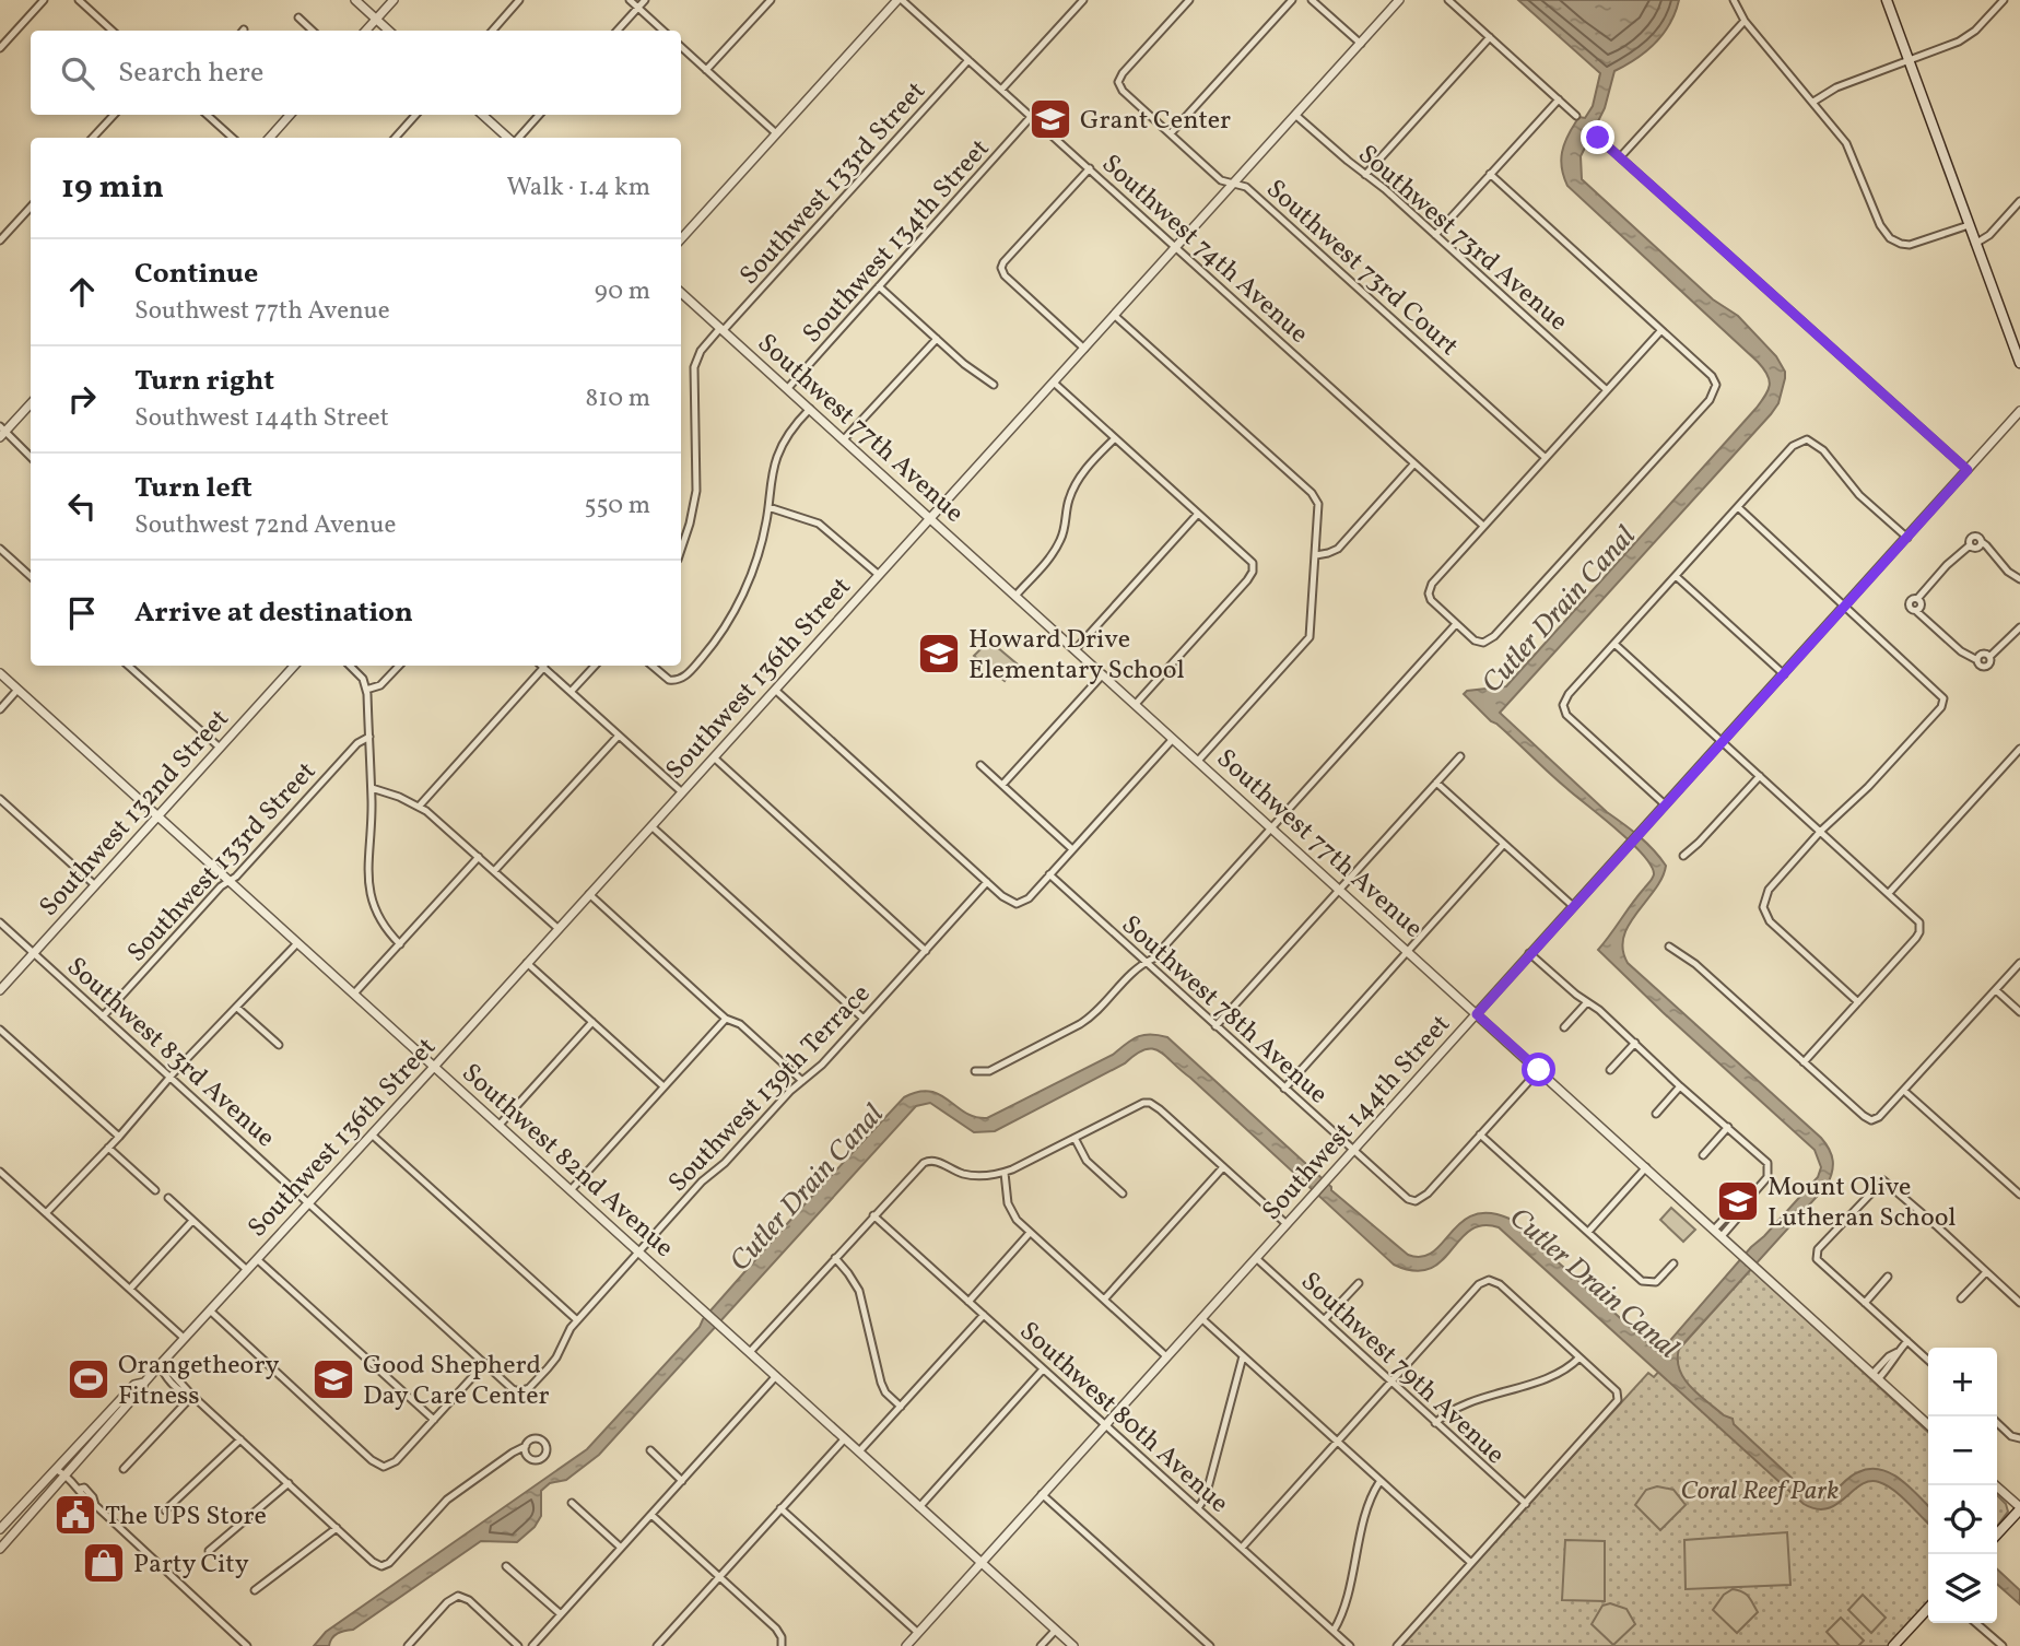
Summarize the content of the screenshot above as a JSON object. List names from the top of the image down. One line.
{"streets":{"street":["Southwest 133rd Street","Southwest 73rd Avenue","Southwest 134th Street","Southwest 74th Avenue","Southwest 73rd Court","Southwest 77th Avenue","Southwest 136th Street","Southwest 132nd Street","Southwest 78th Avenue","Southwest 83rd Avenue","Southwest 139th Terrace","Southwest 144th Street","Southwest 82nd Avenue","Southwest 79th Avenue","Southwest 80th Avenue"]},"crossings":[["Southwest 133rd Street","Southwest 74th Avenue"],["Southwest 133rd Street","Southwest 77th Avenue"],["Southwest 133rd Street","Southwest 83rd Avenue"],["Southwest 133rd Street","Southwest 82nd Avenue"],["Southwest 73rd Avenue","Southwest 136th Street"],["Southwest 134th Street","Southwest 74th Avenue"],["Southwest 134th Street","Southwest 77th Avenue"],["Southwest 74th Avenue","Southwest 136th Street"],["Southwest 73rd Court","Southwest 136th Street"],["Southwest 77th Avenue","Southwest 136th Street"],["Southwest 77th Avenue","Southwest 144th Street"],["Southwest 136th Street","Southwest 83rd Avenue"],["Southwest 136th Street","Southwest 82nd Avenue"],["Southwest 132nd Street","Southwest 83rd Avenue"],["Southwest 132nd Street","Southwest 82nd Avenue"],["Southwest 78th Avenue","Southwest 144th Street"],["Southwest 83rd Avenue","Southwest 139th Terrace"],["Southwest 139th Terrace","Southwest 82nd Avenue"],["Southwest 144th Street","Southwest 82nd Avenue"],["Southwest 144th Street","Southwest 79th Avenue"],["Southwest 144th Street","Southwest 80th Avenue"]],"water":["Cutler Drain Canal"],"parks":["Coral Reef Park"],"places":{"school or university":["Grant Center","Howard Drive Elementary School","Mount Olive Lutheran School","Good Shepherd Day Care Center"],"sports":["Orangetheory Fitness"],"public building":["The UPS Store"],"shop":["Party City"]},"page":{"search":"Search here","heading":["19 min","Walk · 1.4 km"],"list":[["Continue","Southwest 77th Avenue","90 m"],["Turn right","Southwest 144th Street","810 m"],["Turn left","Southwest 72nd Avenue","550 m"],"Arrive at destination"],"map_buttons":["+","−"]}}
